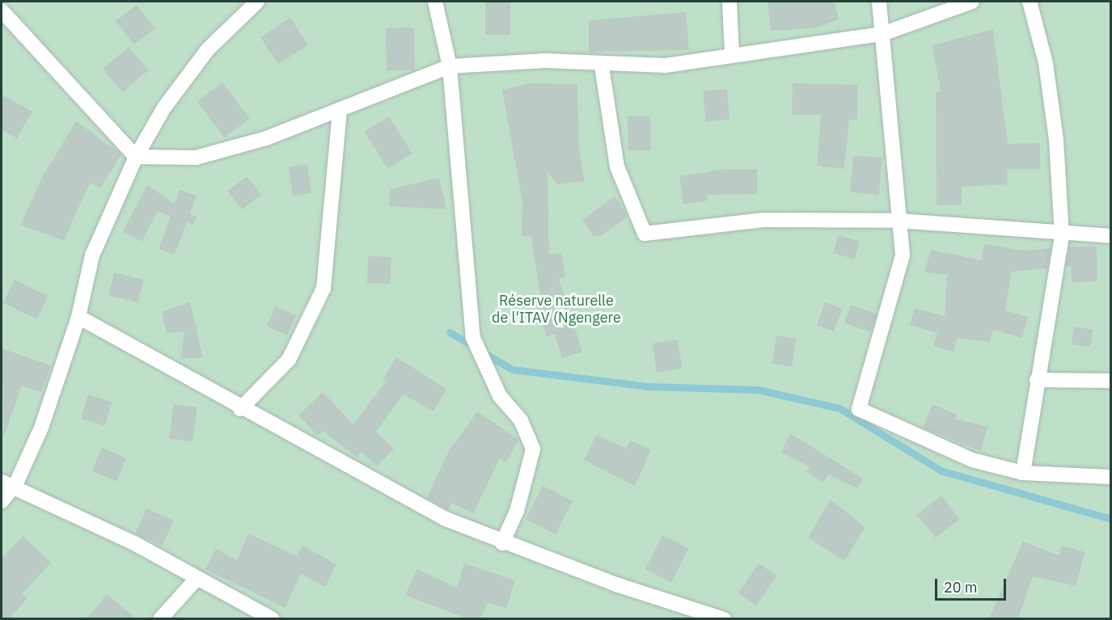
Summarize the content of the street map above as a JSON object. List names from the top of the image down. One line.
{"parks":["Réserve naturelle de l'ITAV (Ngengere"],"scale_bar":"20 m"}
